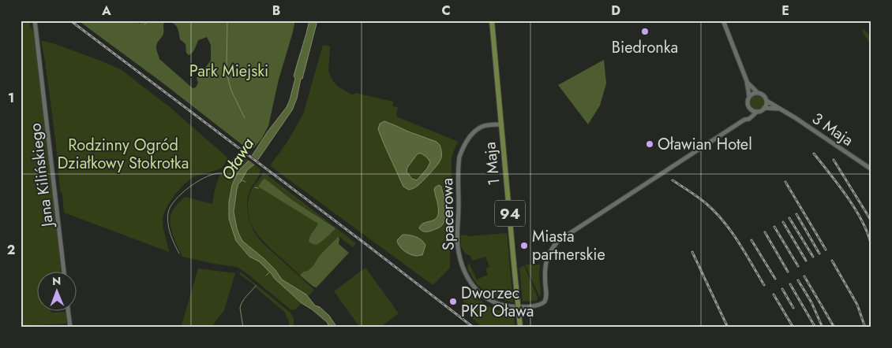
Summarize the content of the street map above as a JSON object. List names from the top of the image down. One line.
{"streets":{"main road":["1 Maja","94"],"street":["3 Maja","Jana Kilińskiego","Spacerowa"]},"crossings":[["1 Maja","Spacerowa"]],"water":["Oława"],"parks":["Park Miejski","Rodzinny Ogród Działkowy Stokrotka"],"places":["Biedronka","Oławian Hotel","Miasta partnerskie","Dworzec PKP Oława"],"north":"top","grid":{"columns":["A","B","C","D","E"],"rows":["1","2"]}}
